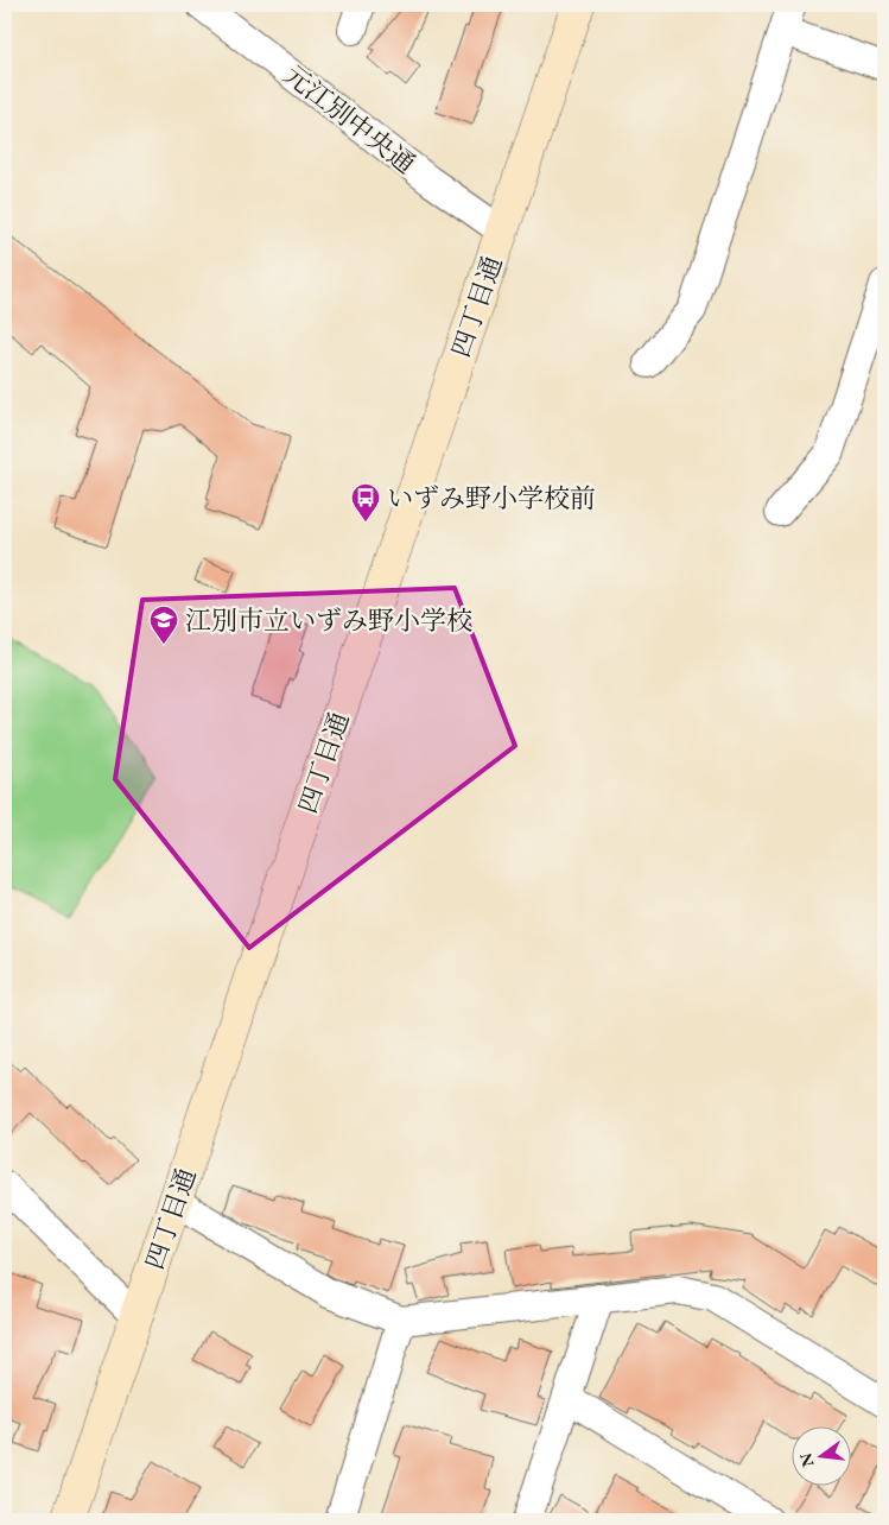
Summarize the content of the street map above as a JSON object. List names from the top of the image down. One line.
{"streets":{"street":["元江別中央通","四丁目通"]},"crossings":[["元江別中央通","四丁目通"]],"places":{"bus stop":["いずみ野小学校前"],"school or university":["江別市立いずみ野小学校"]},"north":"left"}
